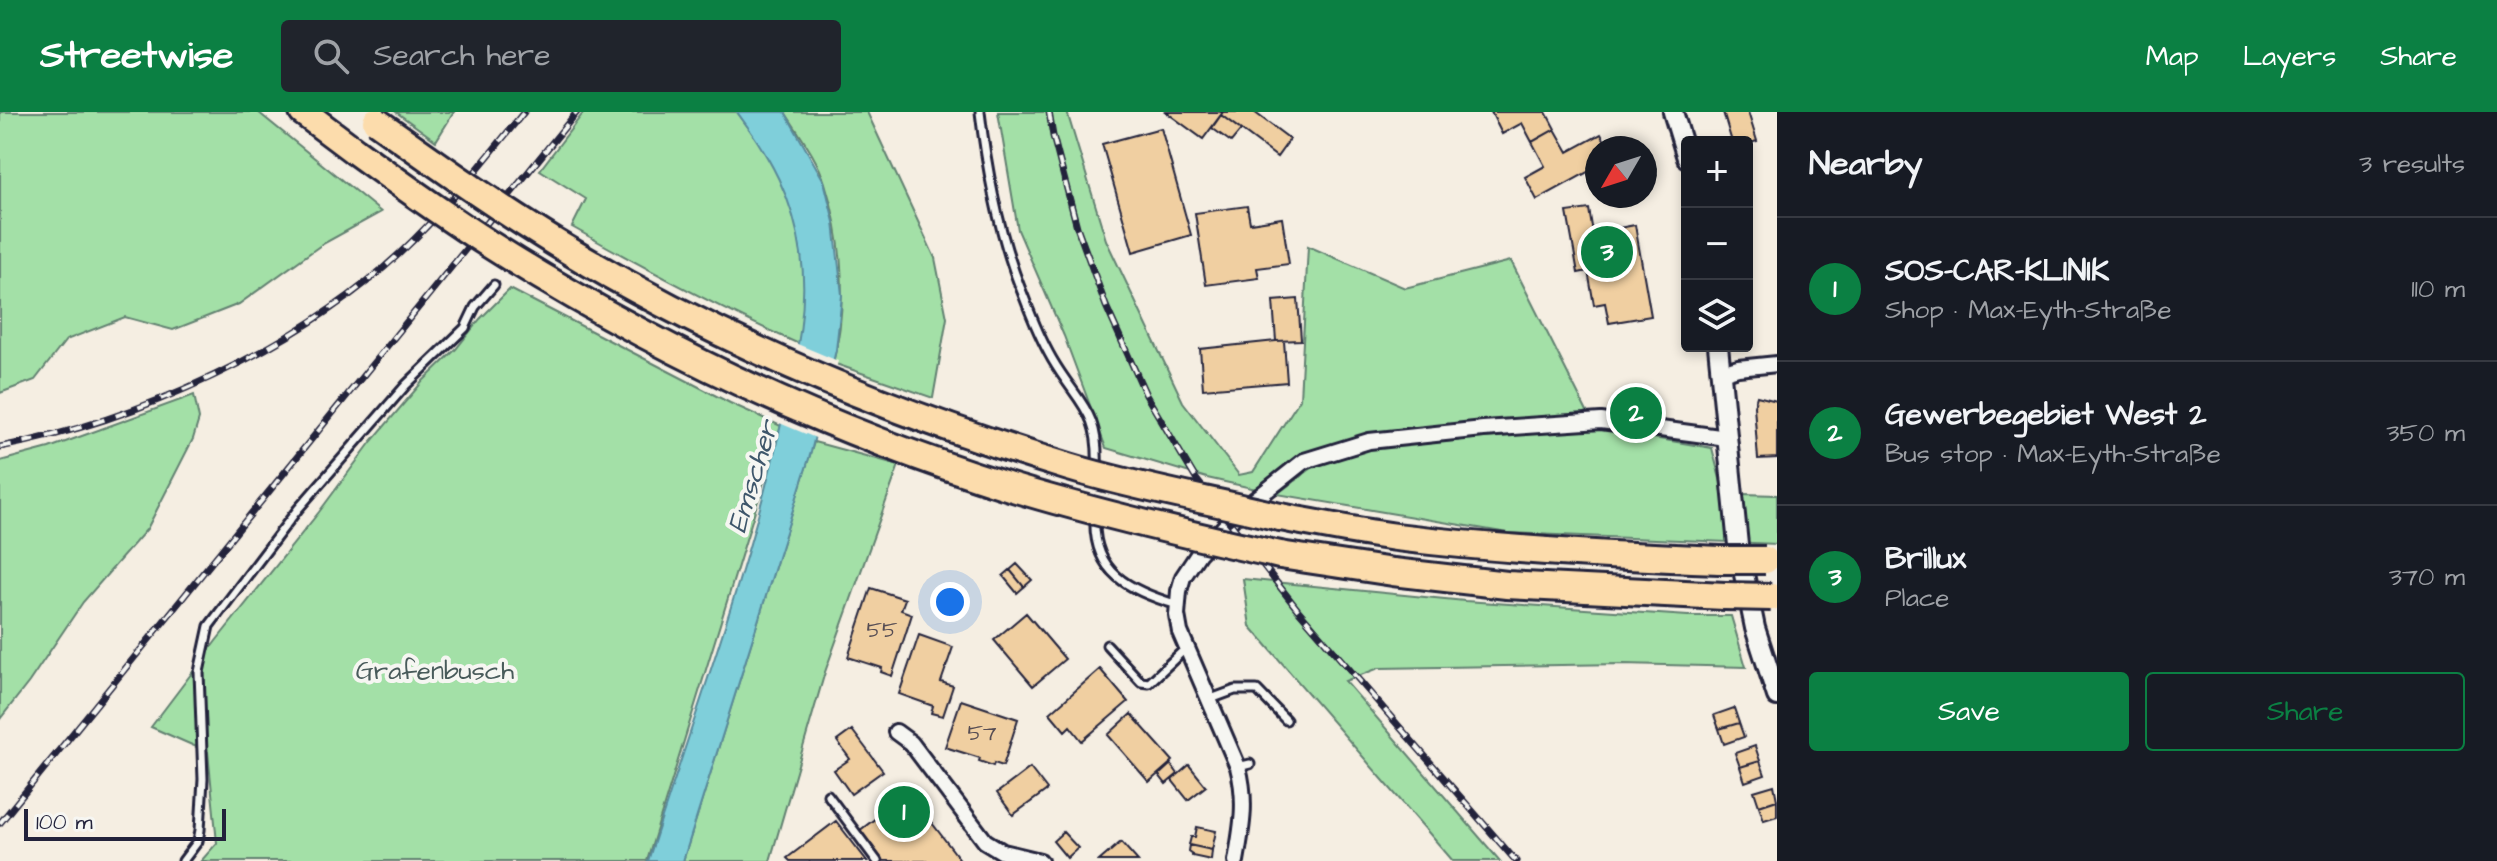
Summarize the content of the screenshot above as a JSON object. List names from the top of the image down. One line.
{"water":["Emscher"],"parks":["Grafenbusch"],"house_numbers":["55","57"],"scale_bar":"100 m","north":"bottom left","page":{"header":"Streetwise","search":"Search here","nav":["Map","Layers","Share"],"heading":["Nearby","3 results"],"map_buttons":["+","−"],"list":[{"mark":"1","name":"SOS-CAR-KLINIK","note":"Shop · Max-Eyth-Straße","value":"110 m"},{"mark":"2","name":"Gewerbegebiet West 2","note":"Bus stop · Max-Eyth-Straße","value":"350 m"},{"mark":"3","name":"Brillux","note":"Place","value":"370 m"}],"pins":["3","2","1"],"buttons":["Save","Share"],"scale":"100 m"}}
